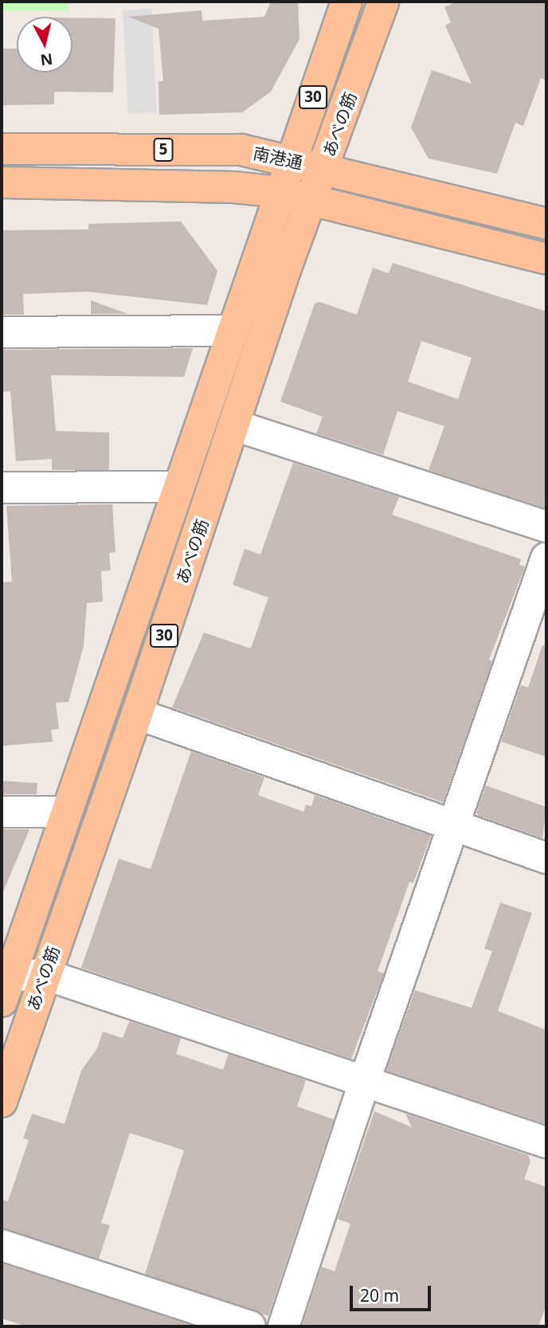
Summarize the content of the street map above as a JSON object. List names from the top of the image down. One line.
{"streets":{"main road":["30","あべの筋","5","南港通"]},"crossings":[["あべの筋","南港通"]],"scale_bar":"20 m","north":"bottom"}
